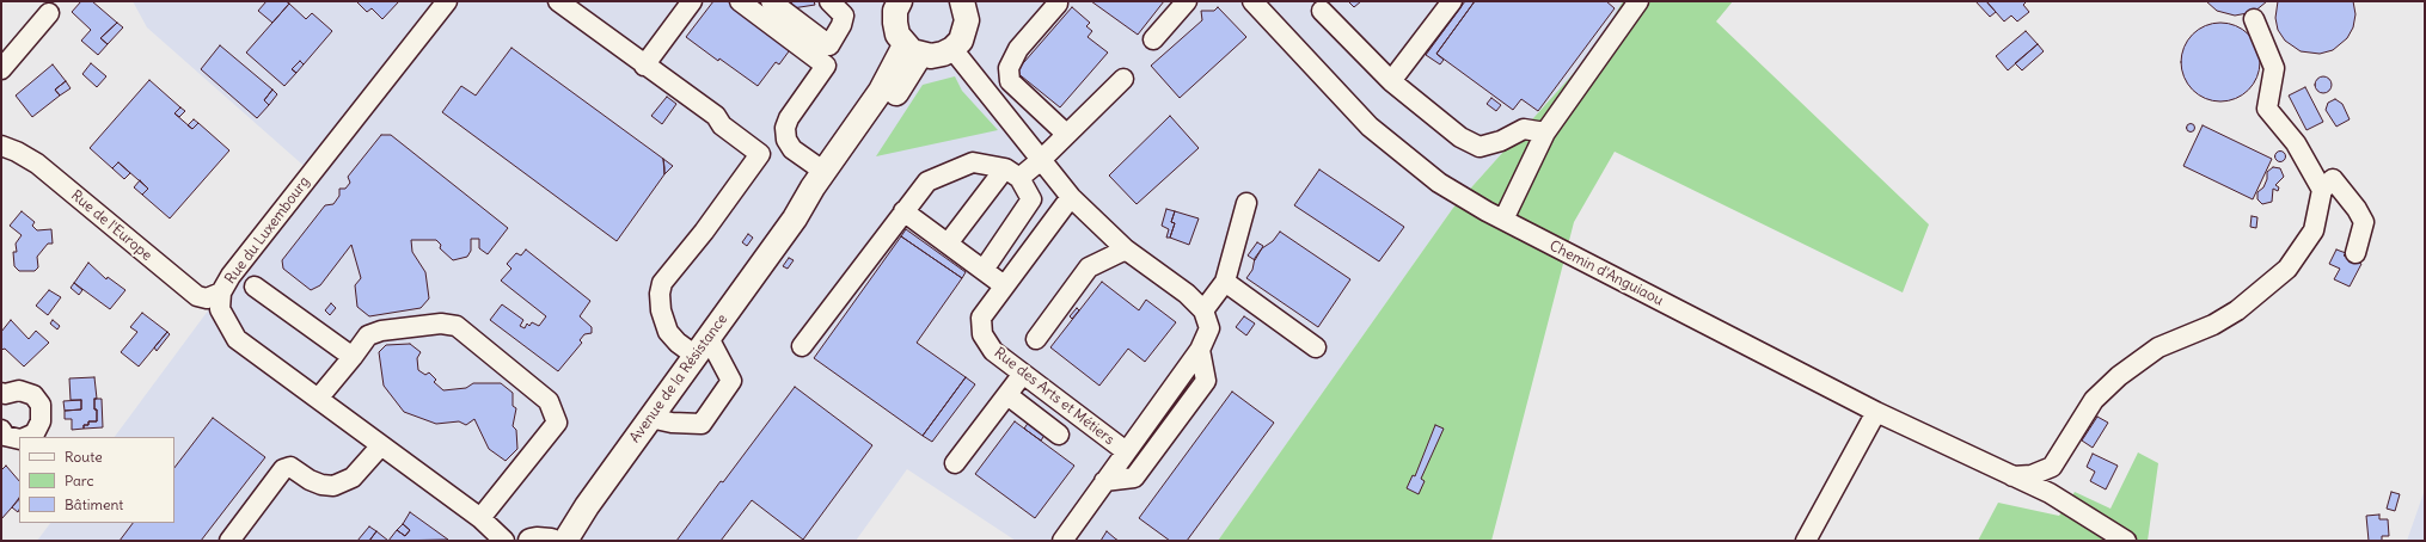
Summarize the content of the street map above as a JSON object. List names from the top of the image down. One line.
{"streets":{"main road":["Avenue de la Résistance"],"street":["Rue de l'Europe","Rue du Luxembourg","Chemin d'Anguiaou","Rue des Arts et Métiers"]},"crossings":[["Rue de l'Europe","Rue du Luxembourg"]],"legend":["Route","Parc","Bâtiment"]}
